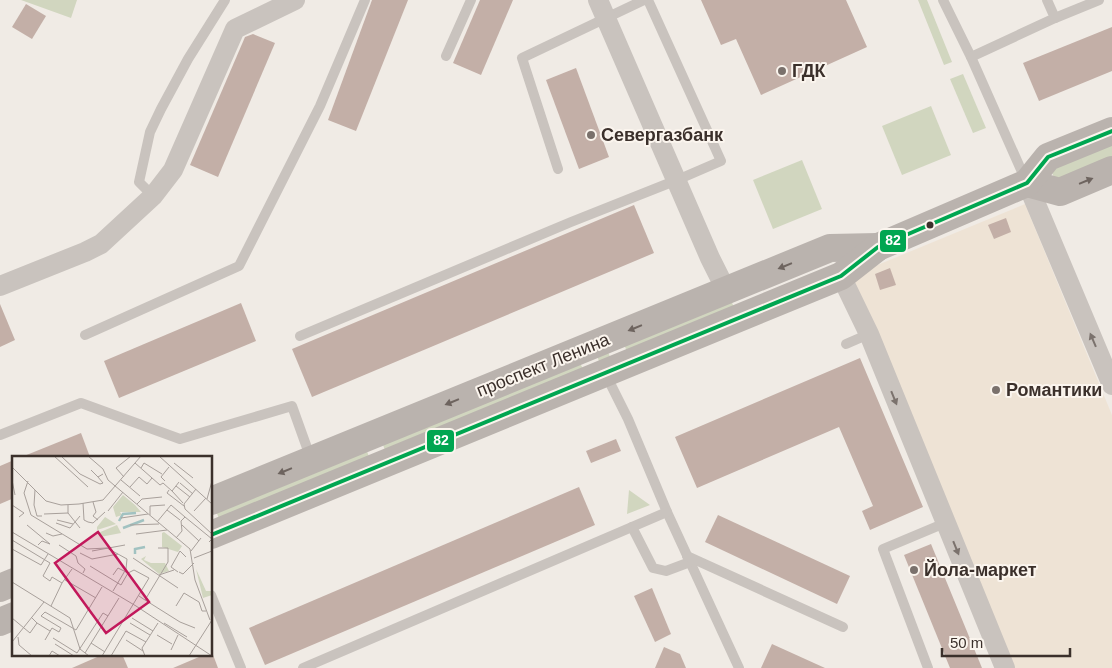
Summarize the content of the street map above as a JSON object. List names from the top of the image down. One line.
{"streets":{"main road":["проспект Ленина"]},"places":["ГДК","Севергазбанк","Романтики","Йола-маркет"],"lines":["transit line 82"],"scale_bar":"50 m"}
